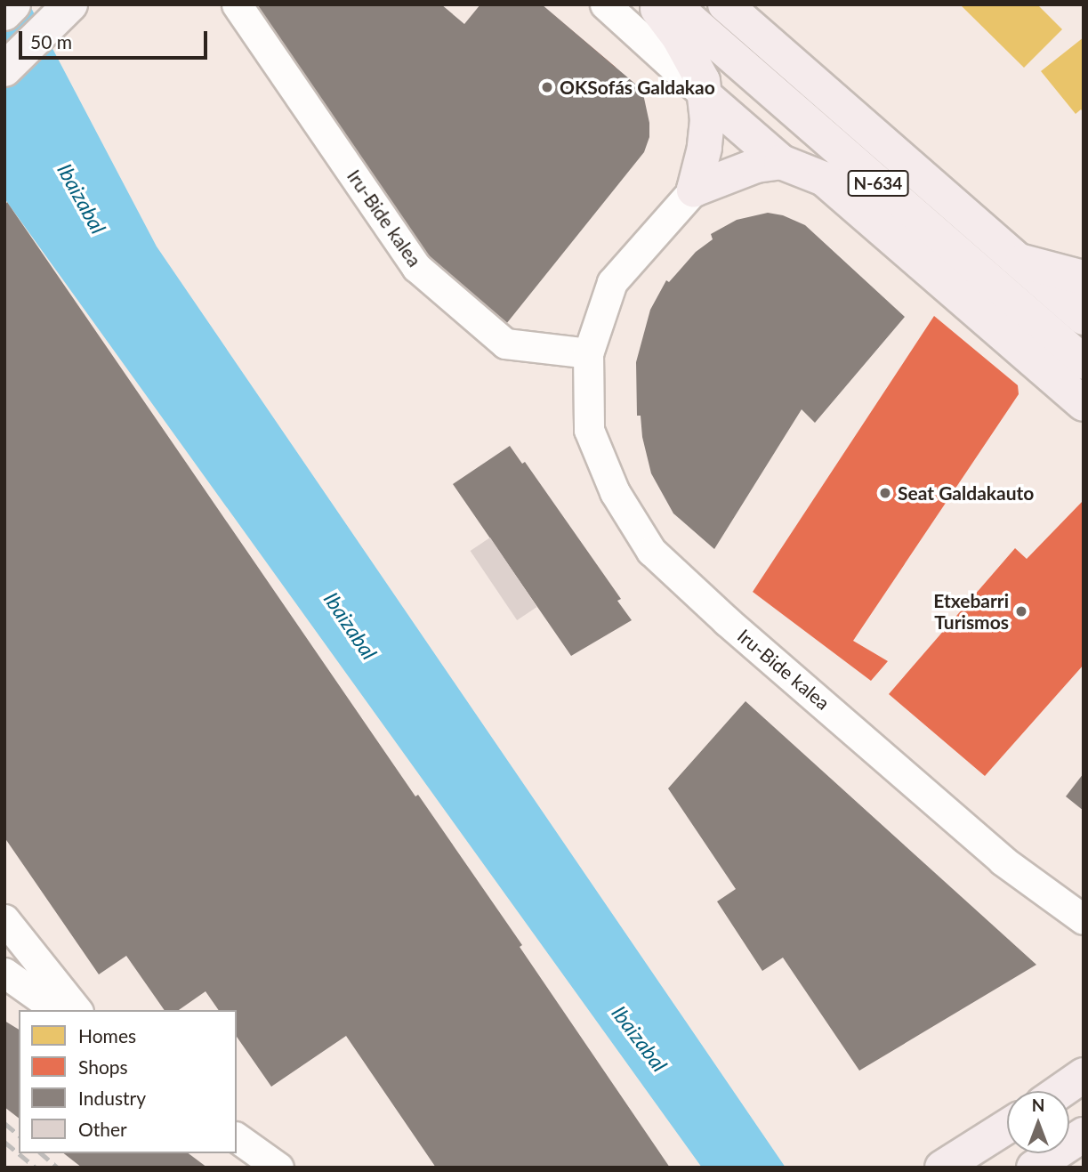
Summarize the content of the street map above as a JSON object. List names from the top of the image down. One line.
{"streets":{"highway":["N-634"],"street":["Iru-Bide kalea"]},"water":["Ibaizabal"],"places":["OKSofás Galdakao","Seat Galdakauto","Etxebarri Turismos"],"legend":["Homes","Shops","Industry","Other"],"scale_bar":"50 m","north":"top"}
